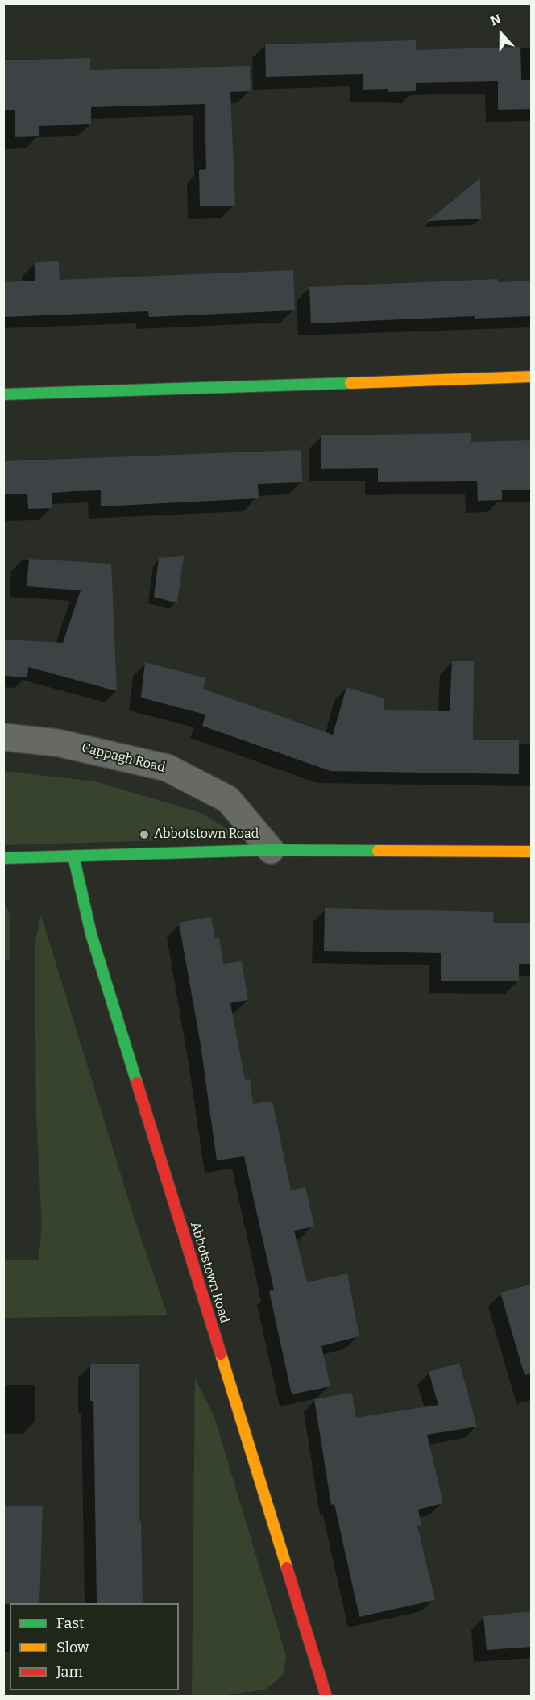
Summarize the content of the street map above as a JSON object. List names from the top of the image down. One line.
{"streets":{"street":["Cappagh Road","Abbotstown Road"]},"places":["Abbotstown Road"],"legend":["Fast","Slow","Jam"],"north":"top"}
